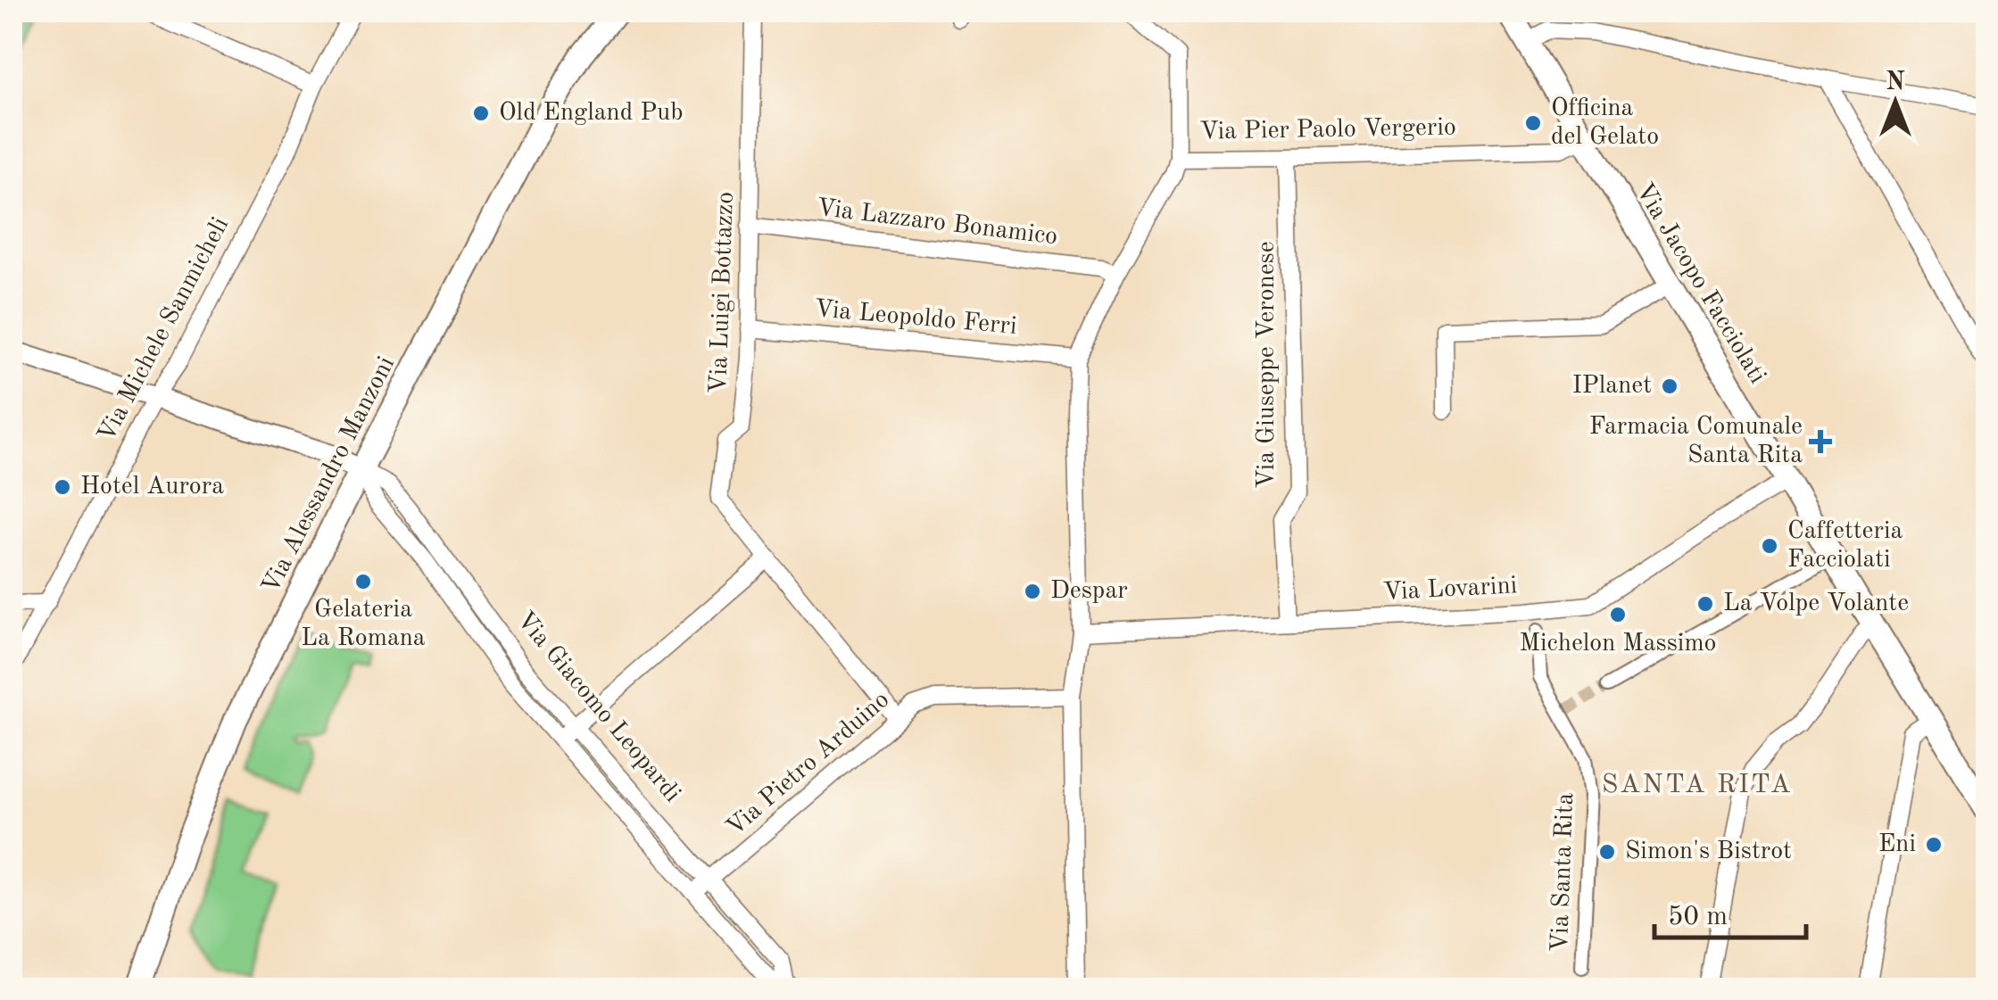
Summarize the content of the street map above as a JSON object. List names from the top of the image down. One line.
{"streets":{"main road":["Via Jacopo Facciolati","Via Alessandro Manzoni"],"street":["Via Pier Paolo Vergerio","Via Lazzaro Bonamico","Via Luigi Bottazzo","Via Leopoldo Ferri","Via Michele Sanmicheli","Via Giuseppe Veronese","Via Lovarini","Via Giacomo Leopardi","Via Pietro Arduino","Via Santa Rita"]},"crossings":[["Via Pier Paolo Vergerio","Via Lazzaro Bonamico"],["Via Pier Paolo Vergerio","Via Jacopo Facciolati"],["Via Pier Paolo Vergerio","Via Leopoldo Ferri"],["Via Pier Paolo Vergerio","Via Giuseppe Veronese"],["Via Pier Paolo Vergerio","Via Lovarini"],["Via Pier Paolo Vergerio","Via Pietro Arduino"],["Via Lazzaro Bonamico","Via Luigi Bottazzo"],["Via Jacopo Facciolati","Via Lovarini"],["Via Luigi Bottazzo","Via Leopoldo Ferri"],["Via Luigi Bottazzo","Via Pietro Arduino"],["Via Michele Sanmicheli","Via Giacomo Leopardi"],["Via Giuseppe Veronese","Via Lovarini"],["Via Alessandro Manzoni","Via Giacomo Leopardi"],["Via Lovarini","Via Santa Rita"],["Via Giacomo Leopardi","Via Pietro Arduino"]],"districts":["SANTA RITA"],"places":{"other":["Old England Pub","Officina del Gelato","IPlanet","Hotel Aurora","Caffetteria Facciolati","Gelateria La Romana","Despar","La Volpe Volante","Michelon Massimo","Eni","Simon's Bistrot"],"health":["Farmacia Comunale Santa Rita"]},"scale_bar":"50 m","north":"top"}
